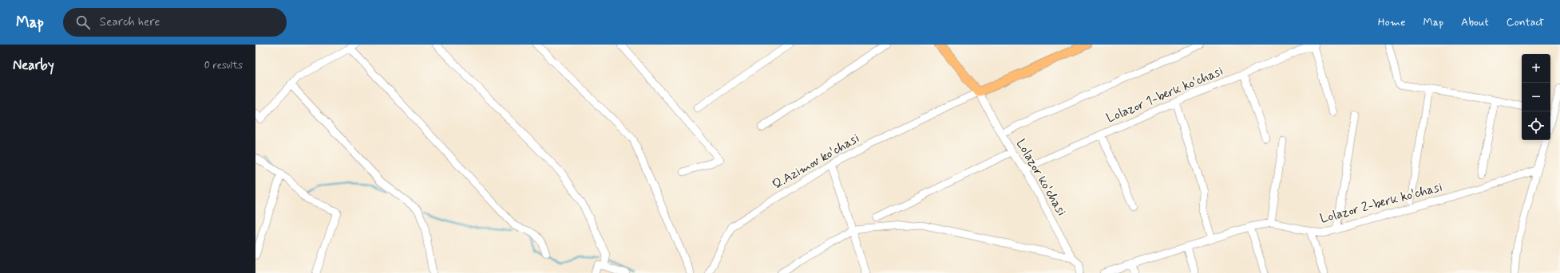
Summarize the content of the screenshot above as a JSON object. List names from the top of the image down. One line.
{"streets":{"street":["Lolazor 1-berk ko'chasi","Q.Azimov ko'chasi","Lolazor ko'chasi","Lolazor 2-berk ko'chasi"]},"crossings":[["Lolazor 1-berk ko'chasi","Lolazor ko'chasi"],["Q.Azimov ko'chasi","Lolazor ko'chasi"]],"page":{"header":"Map","search":"Search here","nav":["Home","Map","About","Contact"],"heading":["Nearby","0 results"],"map_buttons":["+","−"]}}
